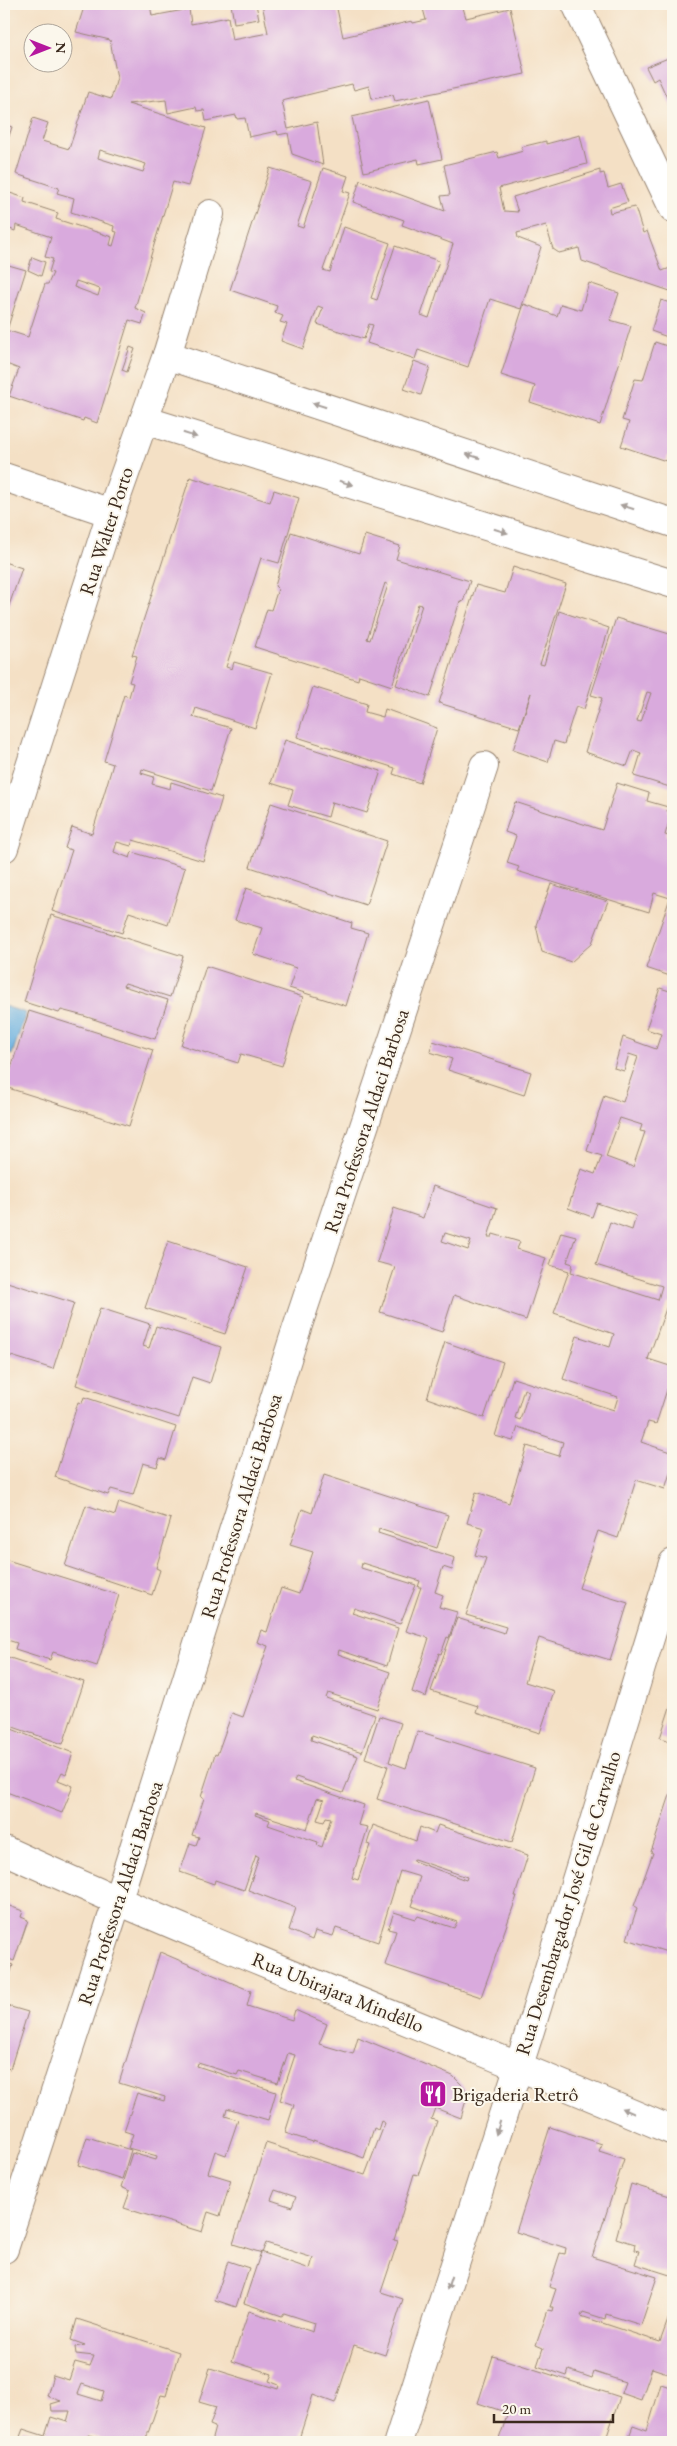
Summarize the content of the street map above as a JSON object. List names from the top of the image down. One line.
{"streets":{"street":["Rua Walter Porto","Rua Professora Aldaci Barbosa","Rua Desembargador José Gil de Carvalho","Rua Ubirajara Mindêllo"]},"crossings":[["Rua Professora Aldaci Barbosa","Rua Ubirajara Mindêllo"],["Rua Desembargador José Gil de Carvalho","Rua Ubirajara Mindêllo"]],"one_way":["Rua Desembargador José Gil de Carvalho"],"places":{"restaurant":["Brigaderia Retrô"]},"scale_bar":"20 m","north":"right"}
